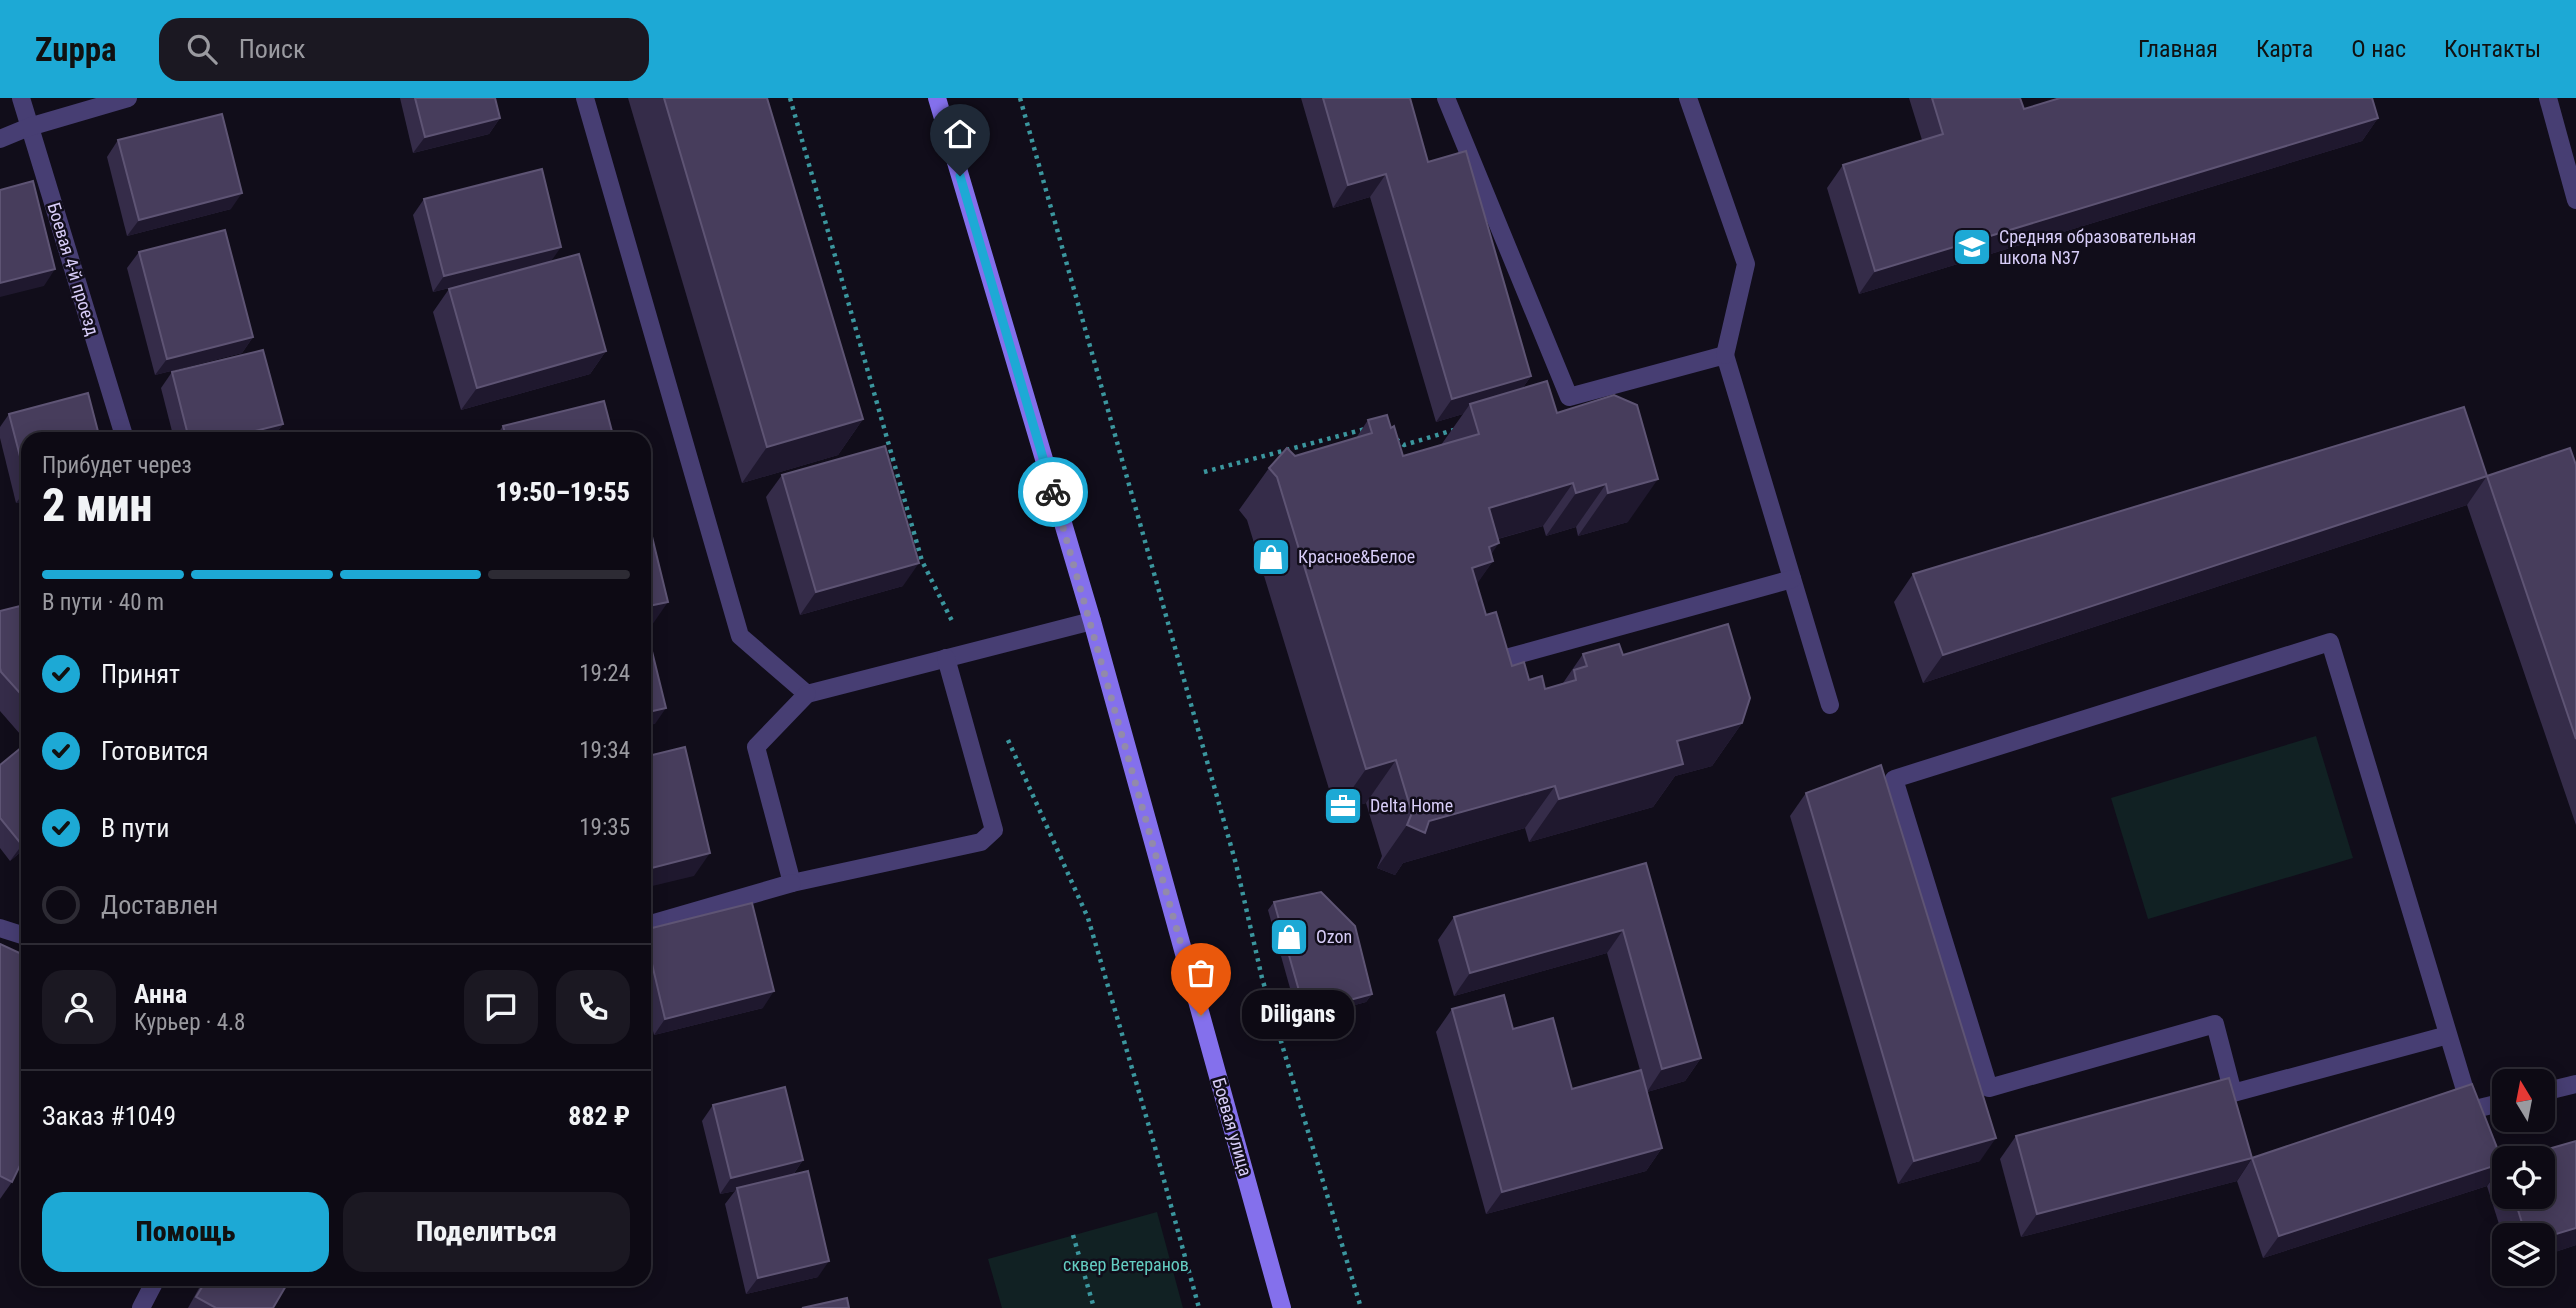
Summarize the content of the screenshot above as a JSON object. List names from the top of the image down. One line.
{"streets":{"main road":["Боевая улица"],"street":["Боевая 4-й проезд"]},"parks":["сквер Ветеранов"],"places":{"school or university":["Средняя образовательная школа N37"],"shop":["Красное&Белое","Ozon"],"office":["Delta Home"],"other":["Diligans"]},"north":"top","page":{"header":"Zuppa","search":"Поиск","nav":["Главная","Карта","О нас","Контакты"],"heading":["2 мин","Прибудет через","19:50–19:55"],"panel":["Анна","Курьер · 4.8","Заказ #1049","882 ₽"],"bar":"В пути · 40 m","list":[["Принят","19:24"],["Готовится","19:34"],["В пути","19:35"],"Доставлен"],"bubble":"Diligans","buttons":["Помощь","Поделиться"]}}
